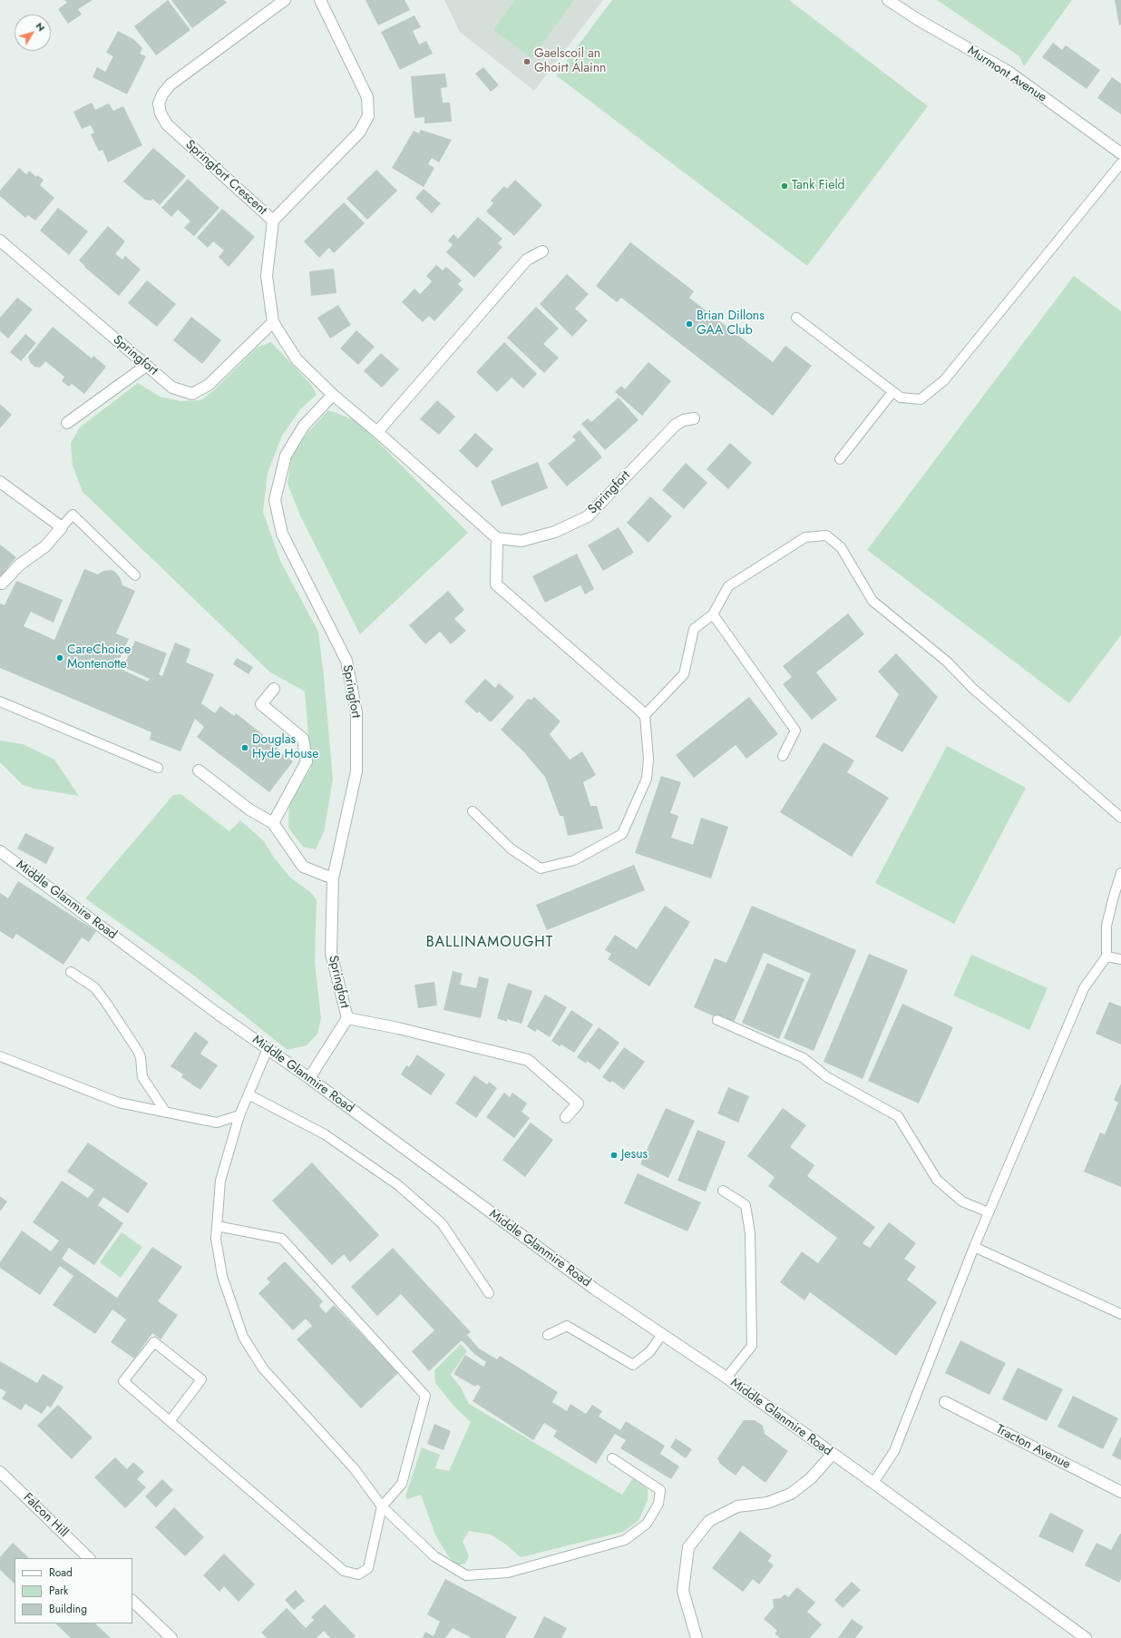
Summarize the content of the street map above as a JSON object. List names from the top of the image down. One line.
{"streets":{"street":["Murmont Avenue","Springfort Crescent","Springfort","Middle Glanmire Road","Tracton Avenue","Falcon Hill"]},"crossings":[["Springfort","Middle Glanmire Road"]],"districts":["BALLINAMOUGHT"],"places":["Gaelscoil an Ghoirt Álainn","Tank Field","Brian Dillons GAA Club","CareChoice Montenotte","Douglas Hyde House","Jesus"],"legend":["Road","Park","Building"],"north":"top right"}
